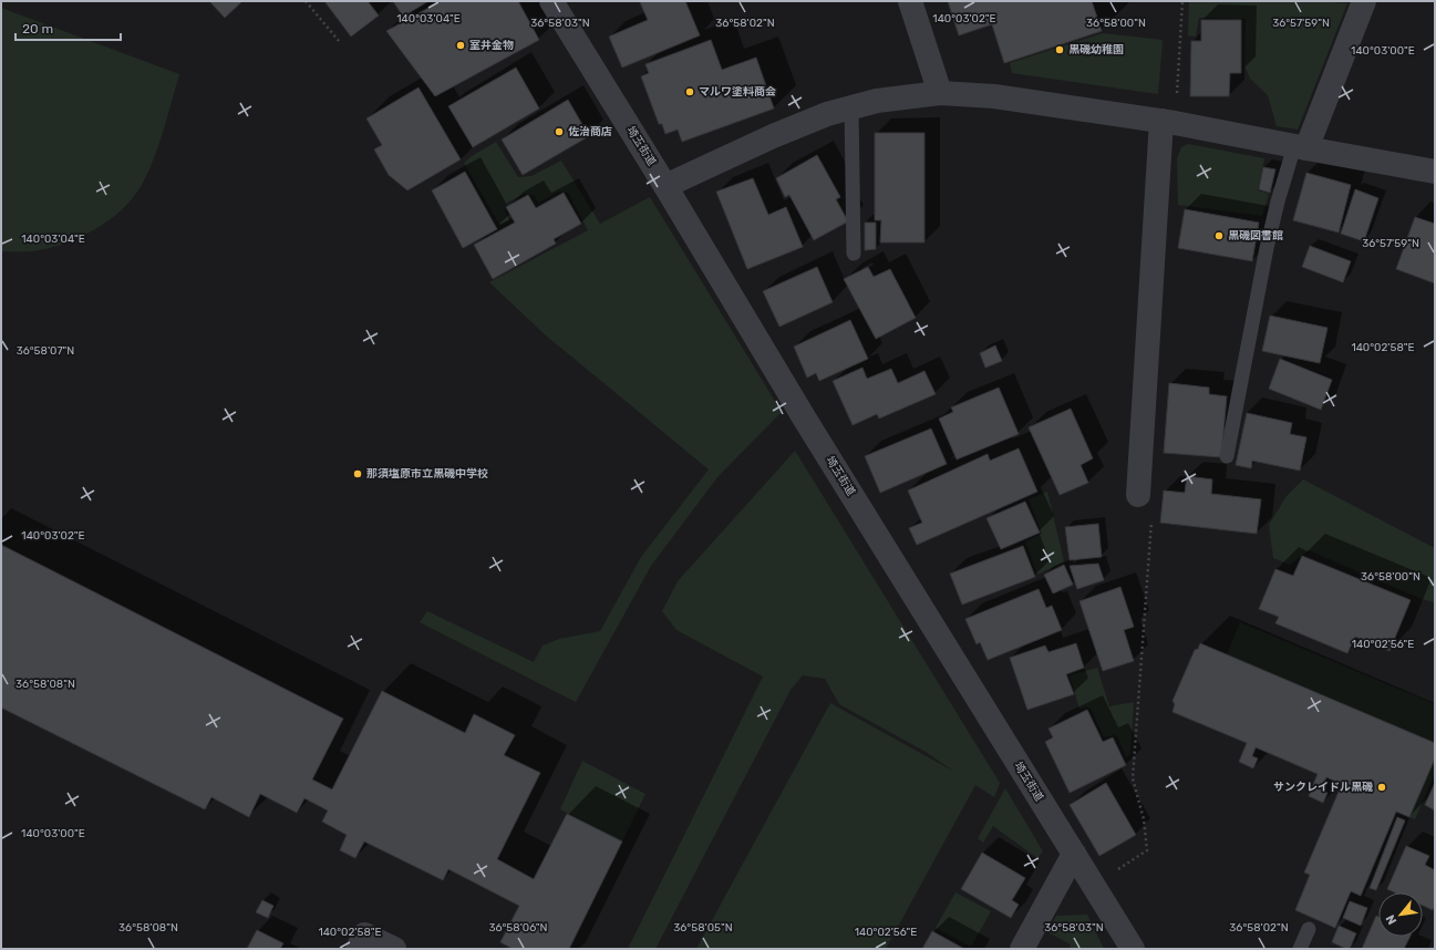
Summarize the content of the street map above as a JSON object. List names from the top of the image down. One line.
{"streets":{"street":["埼玉街道"]},"places":["室井金物","黒磯幼稚園","マルワ塗料商会","佐治商店","黒磯図書館","那須塩原市立黒磯中学校","サンクレイドル黒磯"],"scale_bar":"20 m","north":"bottom left","coordinates":["140°03'04\"E","140°03'02\"E","36°58'03\"N","36°58'02\"N","36°58'00\"N","36°57'59\"N","140°03'00\"E","140°02'58\"E","36°58'07\"N","140°02'56\"E","36°58'08\"N","36°58'06\"N","36°58'05\"N"]}
